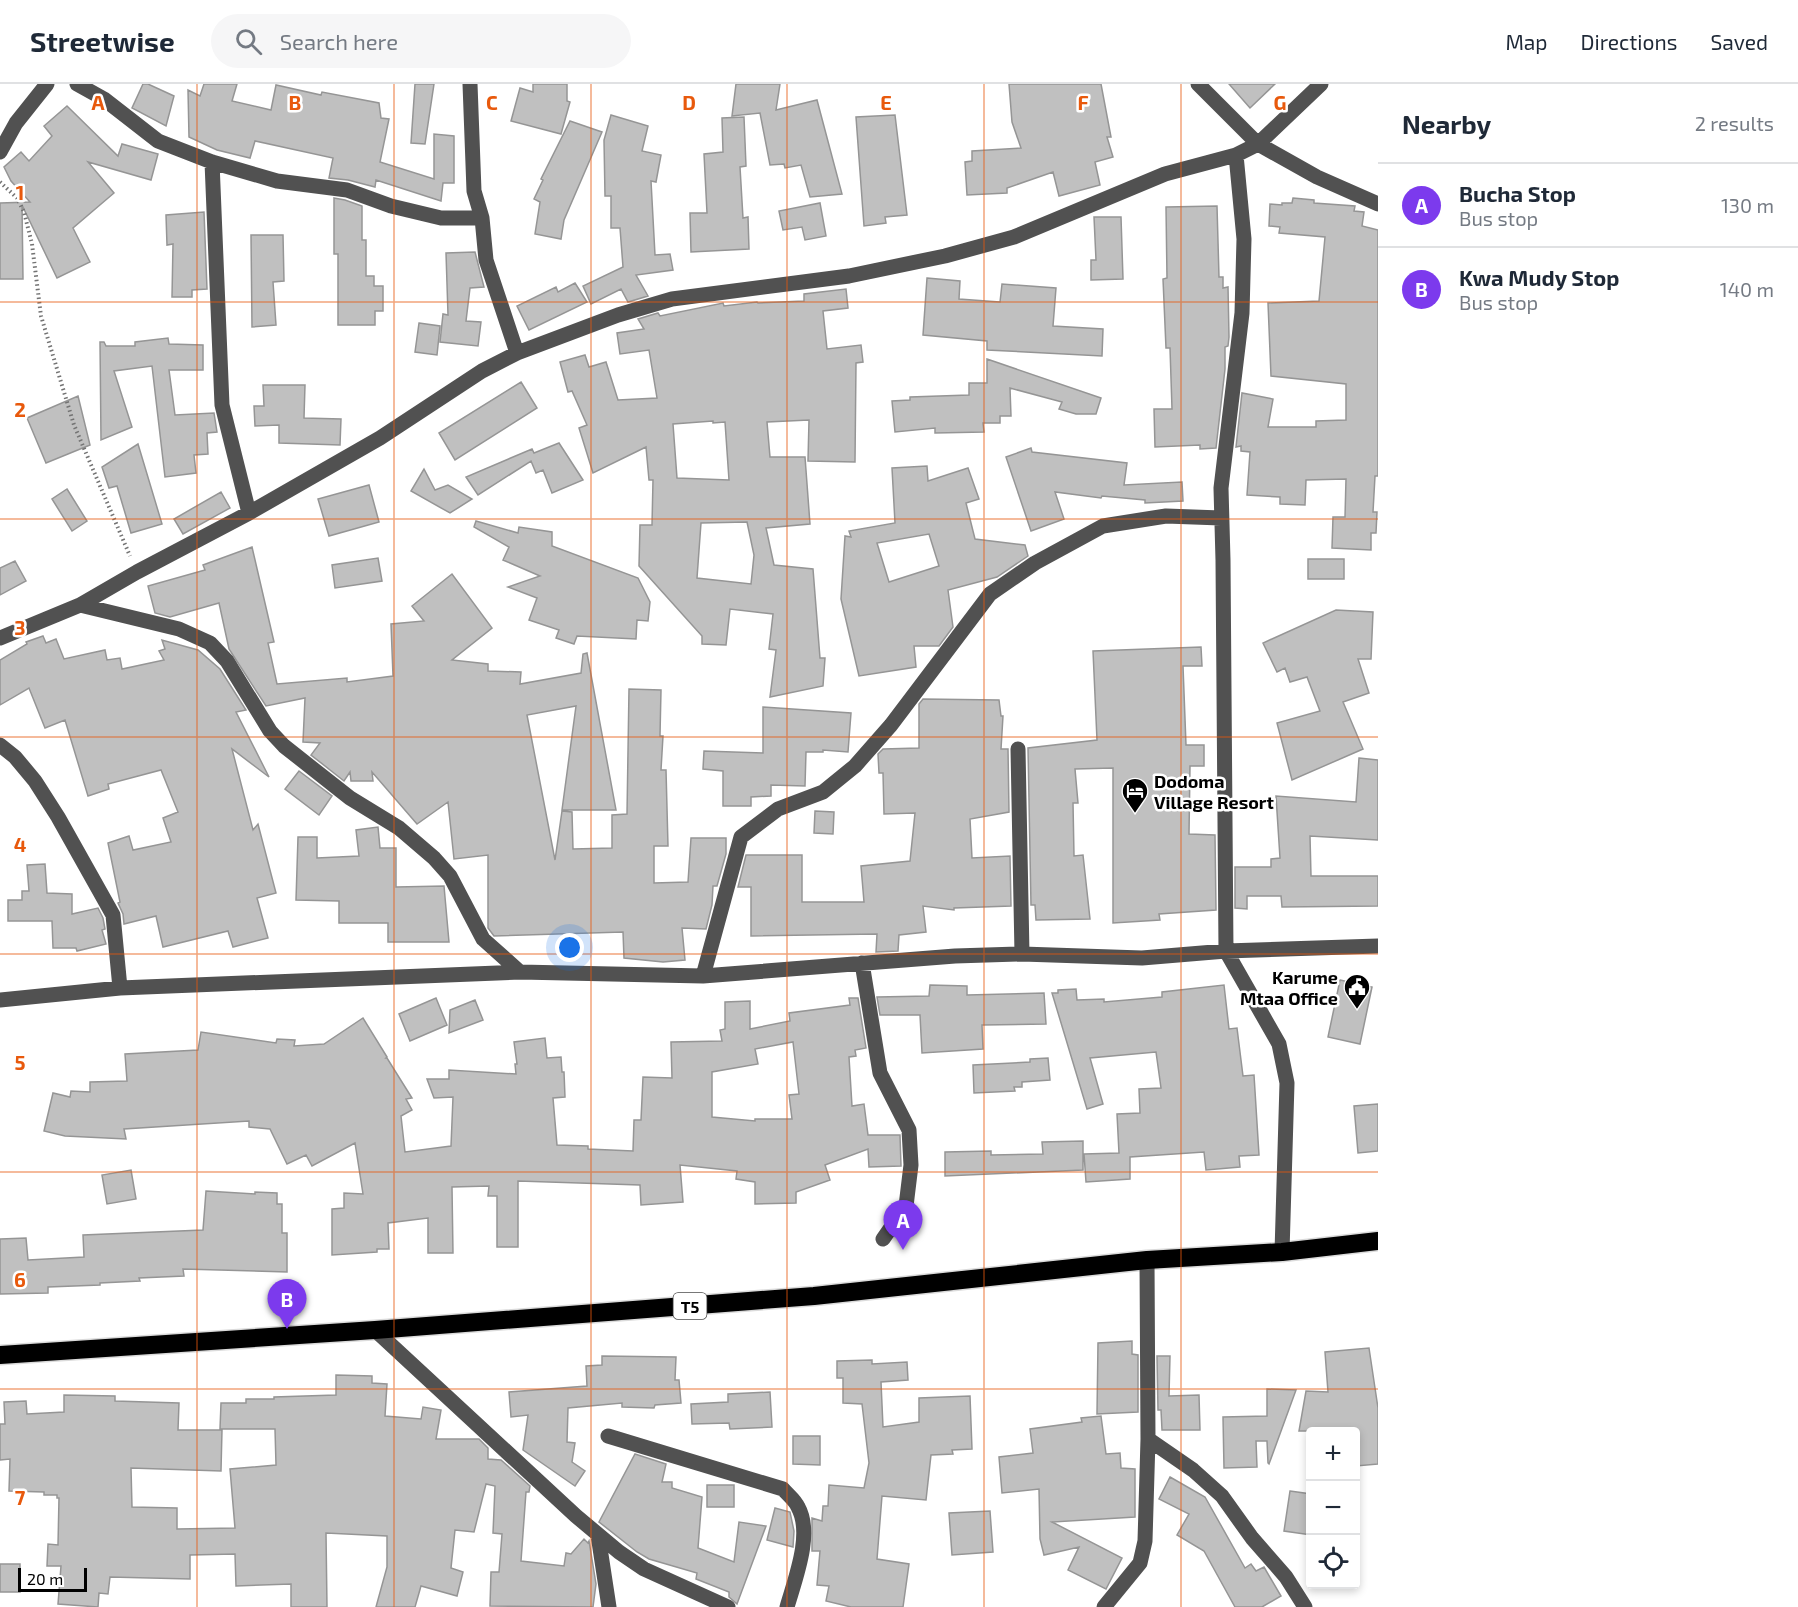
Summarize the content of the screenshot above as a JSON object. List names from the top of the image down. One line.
{"streets":{"highway":["T5"]},"places":{"hotel":["Dodoma Village Resort"],"public building":["Karume Mtaa Office"]},"scale_bar":"20 m","page":{"header":"Streetwise","search":"Search here","nav":["Map","Directions","Saved"],"heading":["Nearby","2 results"],"list":[{"mark":"A","name":"Bucha Stop","note":"Bus stop","value":"130 m"},{"mark":"B","name":"Kwa Mudy Stop","note":"Bus stop","value":"140 m"}],"pins":["A","B"],"map_buttons":["+","−"],"scale":"20 m"},"grid":{"columns":["A","B","C","D","E","F","G"],"rows":["1","2","3","4","5","6","7"]}}
